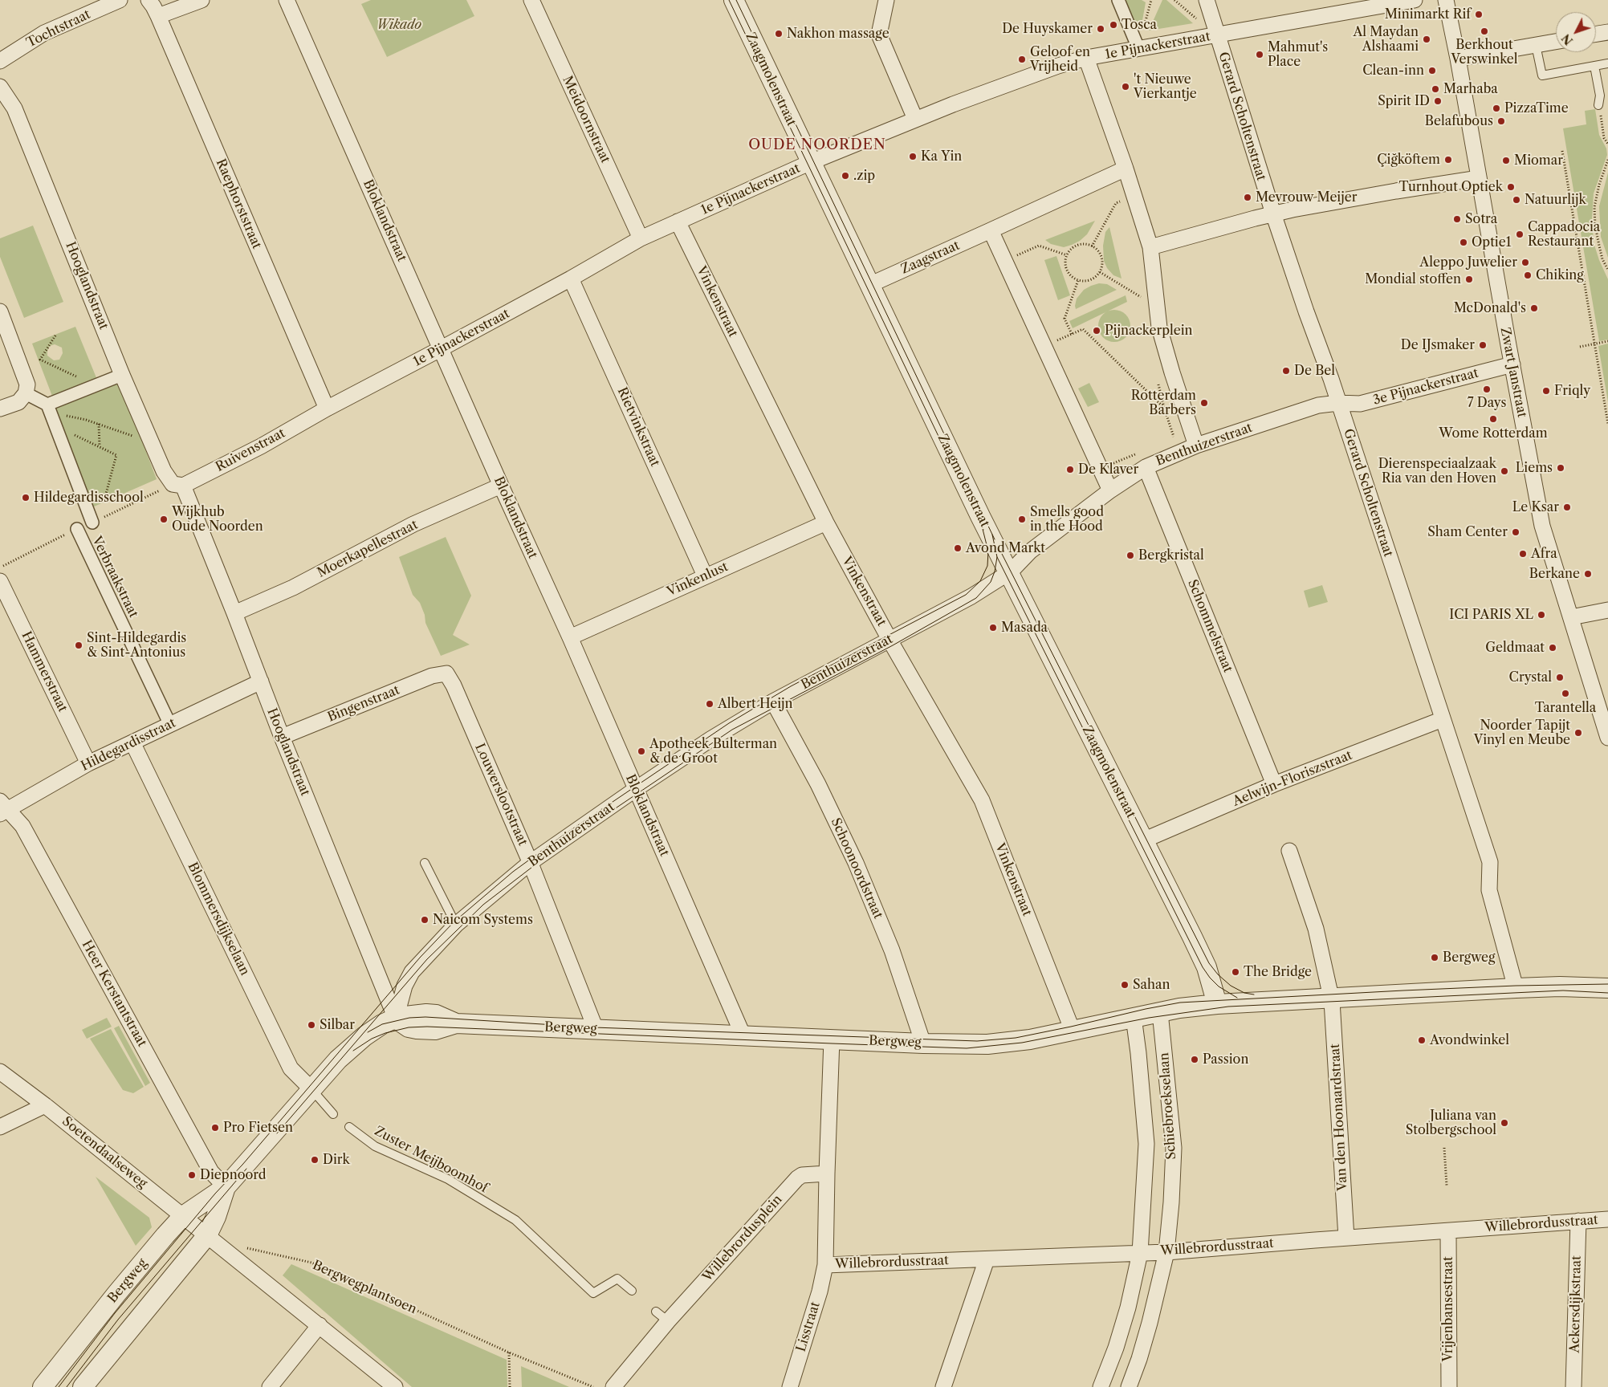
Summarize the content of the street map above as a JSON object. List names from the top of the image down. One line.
{"streets":{"street":["Tochtstraat","1e Pijnackerstraat","Zaagmolenstraat","Gerard Scholtenstraat","Meidoornstraat","Raephorststraat","Bloklandstraat","Zaagstraat","Hooglandstraat","Vinkenstraat","Zwart Janstraat","3e Pijnackerstraat","Rietvinkstraat","Benthuizerstraat","Ruivenstraat","Moerkapellestraat","Verbraakstraat","Vinkenlust","Schommelstraat","Hammerstraat","Bingenstraat","Hildegardisstraat","Aelwijn-Floriszstraat","Louwerslootstraat","Schoonoordstraat","Blommersdijkselaan","Heer Kerstantstraat","Bergweg","Schiebroekselaan","Van den Hoonaardstraat","Soetendaalseweg","Willebrordusstraat","Willebrordusplein","Ackersdijkstraat","Vrijenbansestraat","Lisstraat"],"lane":["Zuster Meijboomhof"],"path":["Bergwegplantsoen"]},"crossings":[["1e Pijnackerstraat","Zaagmolenstraat"],["1e Pijnackerstraat","Gerard Scholtenstraat"],["1e Pijnackerstraat","Meidoornstraat"],["1e Pijnackerstraat","Raephorststraat"],["1e Pijnackerstraat","Bloklandstraat"],["1e Pijnackerstraat","Vinkenstraat"],["1e Pijnackerstraat","Rietvinkstraat"],["1e Pijnackerstraat","Ruivenstraat"],["Zaagmolenstraat","Zaagstraat"],["Zaagmolenstraat","Benthuizerstraat"],["Zaagmolenstraat","Aelwijn-Floriszstraat"],["Zaagmolenstraat","Bergweg"],["Gerard Scholtenstraat","3e Pijnackerstraat"],["Gerard Scholtenstraat","Benthuizerstraat"],["Gerard Scholtenstraat","Aelwijn-Floriszstraat"],["Gerard Scholtenstraat","Bergweg"],["Raephorststraat","Ruivenstraat"],["Bloklandstraat","Benthuizerstraat"],["Bloklandstraat","Moerkapellestraat"],["Bloklandstraat","Vinkenlust"],["Bloklandstraat","Bergweg"],["Hooglandstraat","Benthuizerstraat"],["Hooglandstraat","Ruivenstraat"],["Hooglandstraat","Moerkapellestraat"],["Hooglandstraat","Bingenstraat"],["Hooglandstraat","Hildegardisstraat"],["Hooglandstraat","Bergweg"],["Vinkenstraat","Benthuizerstraat"],["Vinkenstraat","Vinkenlust"],["Vinkenstraat","Bergweg"],["Zwart Janstraat","3e Pijnackerstraat"],["3e Pijnackerstraat","Benthuizerstraat"],["Rietvinkstraat","Vinkenlust"],["Benthuizerstraat","Schommelstraat"],["Benthuizerstraat","Louwerslootstraat"],["Benthuizerstraat","Schoonoordstraat"],["Benthuizerstraat","Bergweg"],["Verbraakstraat","Hildegardisstraat"],["Schommelstraat","Aelwijn-Floriszstraat"],["Hammerstraat","Hildegardisstraat"],["Bingenstraat","Louwerslootstraat"],["Hildegardisstraat","Blommersdijkselaan"],["Hildegardisstraat","Heer Kerstantstraat"],["Louwerslootstraat","Bergweg"],["Schoonoordstraat","Bergweg"],["Blommersdijkselaan","Bergweg"],["Heer Kerstantstraat","Bergweg"],["Bergweg","Schiebroekselaan"],["Bergweg","Van den Hoonaardstraat"],["Bergweg","Soetendaalseweg"],["Schiebroekselaan","Willebrordusstraat"],["Van den Hoonaardstraat","Willebrordusstraat"],["Willebrordusstraat","Ackersdijkstraat"],["Willebrordusstraat","Vrijenbansestraat"],["Willebrordusstraat","Lisstraat"]],"districts":["OUDE NOORDEN"],"parks":["Wikado"],"places":["Minimarkt Rif","Tosca","De Huyskamer","Berkhout Verswinkel","Nakhon massage","Al Maydan Alshaami","Mahmut's Place","Geloof en Vrijheid","Clean-inn","'t Nieuwe Vierkantje","Marhaba","Spirit ID","PizzaTime","Belafubous","Ka Yin","Çiğköftem","Miomar",".zip","Turnhout Optiek","Mevrouw Meijer","Natuurlijk","Sotra","Cappadocia Restaurant","Optie1","Aleppo Juwelier","Chiking","Mondial stoffen","McDonald's","Pijnackerplein","De IJsmaker","De Bel","7 Days","Friqly","Rotterdam Barbers","Wome Rotterdam","Liems","De Klaver","Dierenspeciaalzaak Ria van den Hoven","Hildegardisschool","Le Ksar","Wijkhub Oude Noorden","Smells good in the Hood","Sham Center","Avond Markt","Afra","Bergkristal","Berkane","ICI PARIS XL","Masada","Sint-Hildegardis & Sint-Antonius","Geldmaat","Crystal","Tarantella","Albert Heijn","Noorder Tapijt Vinyl en Meube","Apotheek Bulterman & de Groot","Naicom Systems","Bergweg","The Bridge","Sahan","Silbar","Avondwinkel","Passion","Juliana van Stolbergschool","Pro Fietsen","Dirk","Diepnoord"],"north":"bottom left"}
